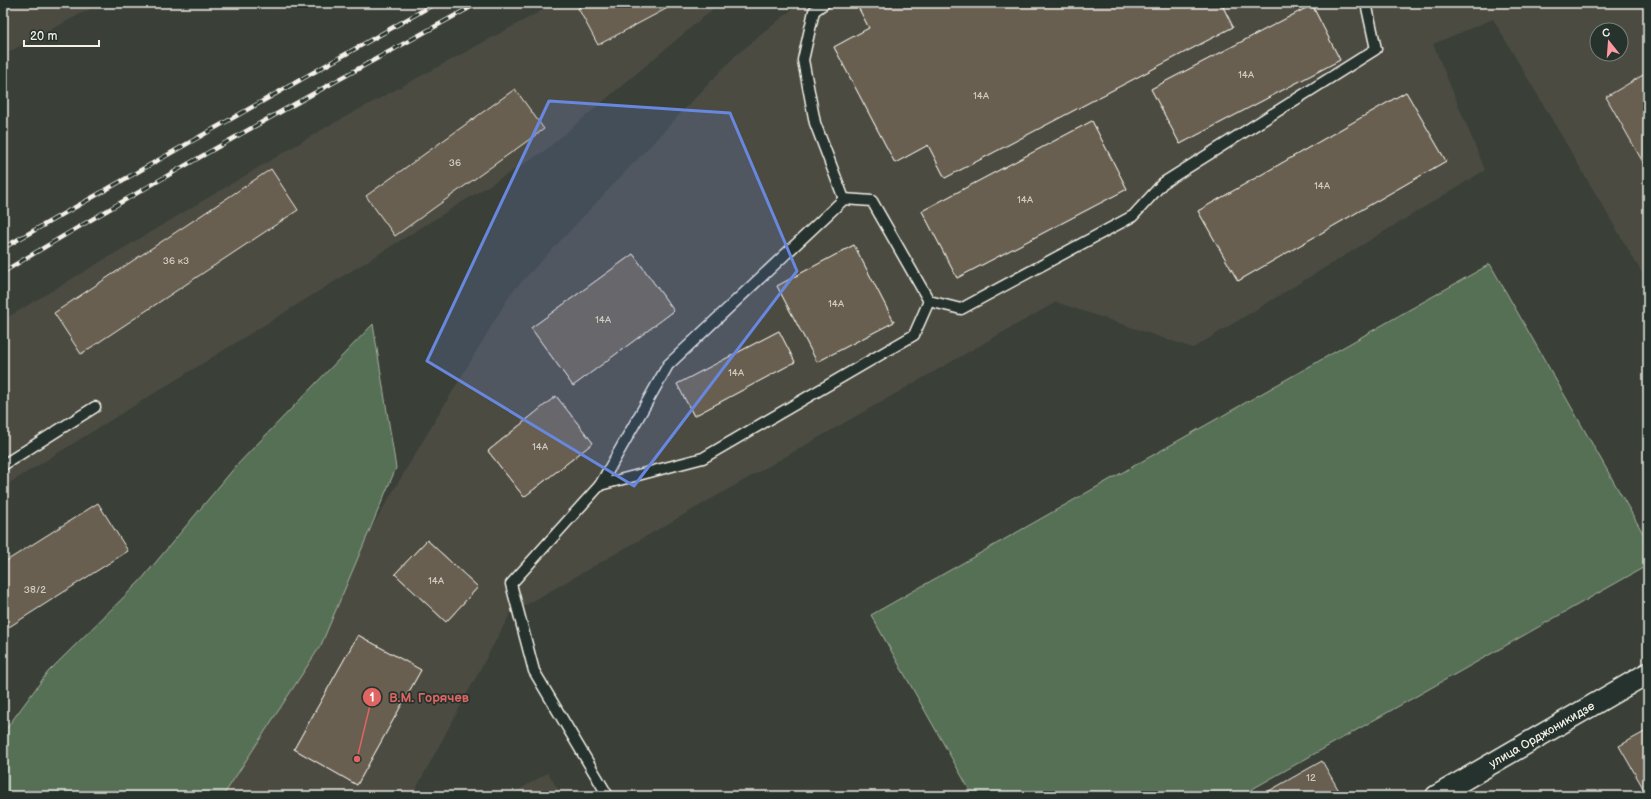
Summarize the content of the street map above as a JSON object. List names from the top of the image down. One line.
{"streets":{"street":["улица Орджоникидзе"]},"places":["В.М. Горячев"],"house_numbers":["14А","14А","36","14А","14А","36 к3","14А","14А","14А","14А","14А","38/2","12"],"scale_bar":"20 m","north":"top"}
